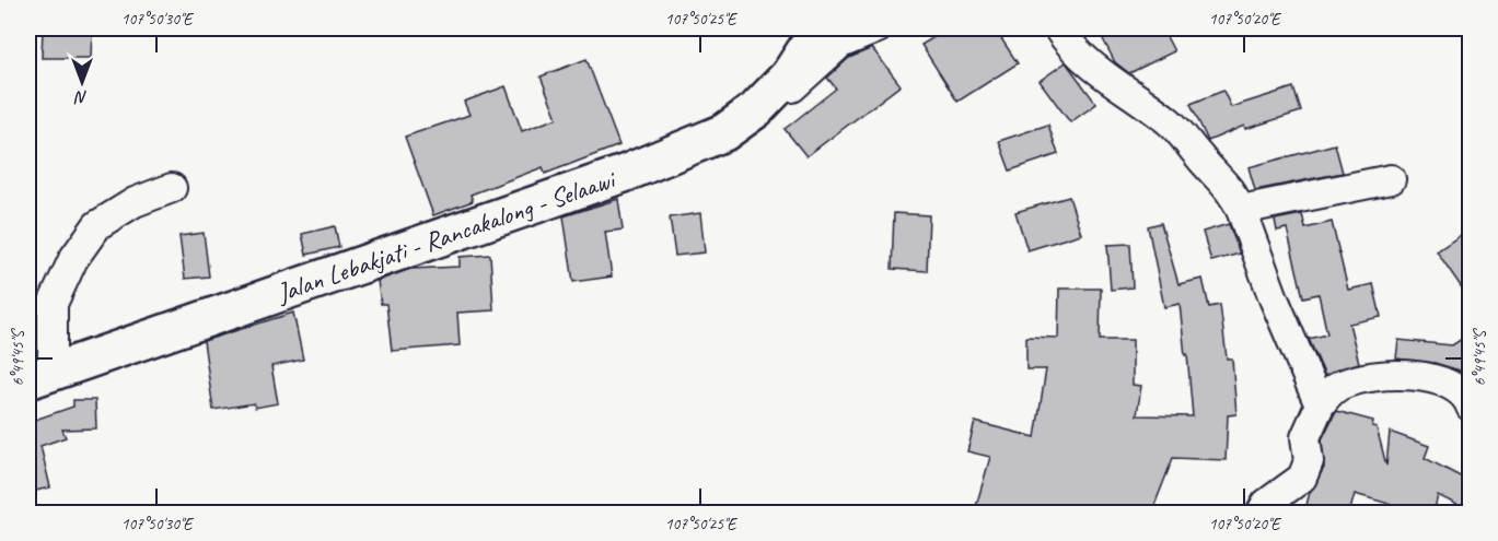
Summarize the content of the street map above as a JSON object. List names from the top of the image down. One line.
{"streets":{"main road":["Jalan Lebakjati - Rancakalong - Selaawi"]},"north":"bottom","coordinates":["107°50'30\"E","107°50'25\"E","107°50'20\"E","6°49'45\"S"]}
